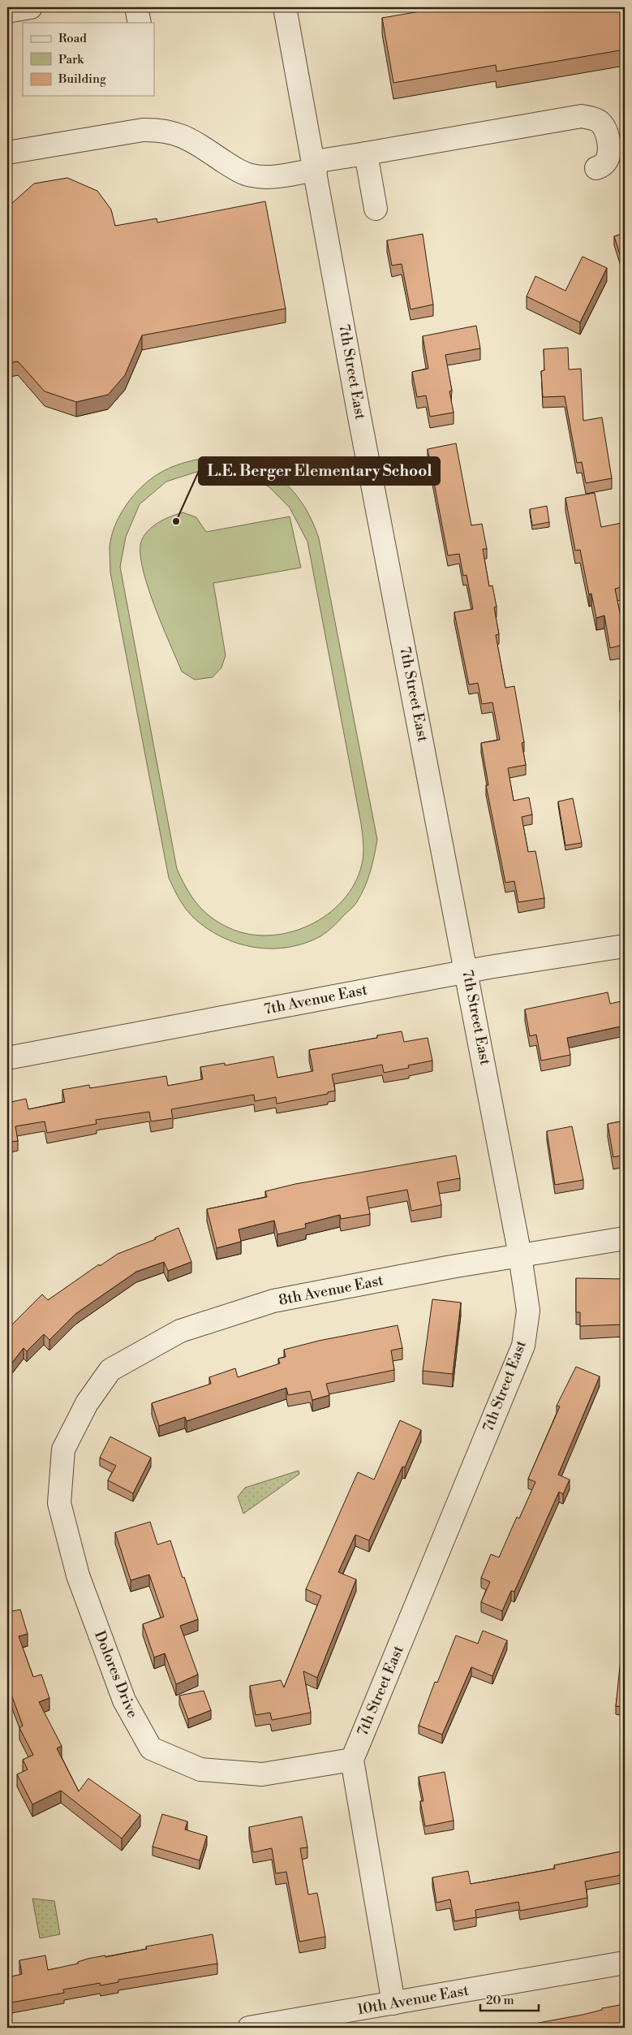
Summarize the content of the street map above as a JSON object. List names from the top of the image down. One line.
{"streets":{"street":["7th Street East","7th Avenue East","8th Avenue East","Dolores Drive","10th Avenue East"]},"crossings":[["7th Street East","7th Avenue East"],["7th Street East","8th Avenue East"],["7th Street East","Dolores Drive"],["8th Avenue East","Dolores Drive"]],"places":["L.E. Berger Elementary School"],"legend":["Road","Park","Building"],"scale_bar":"20 m"}
